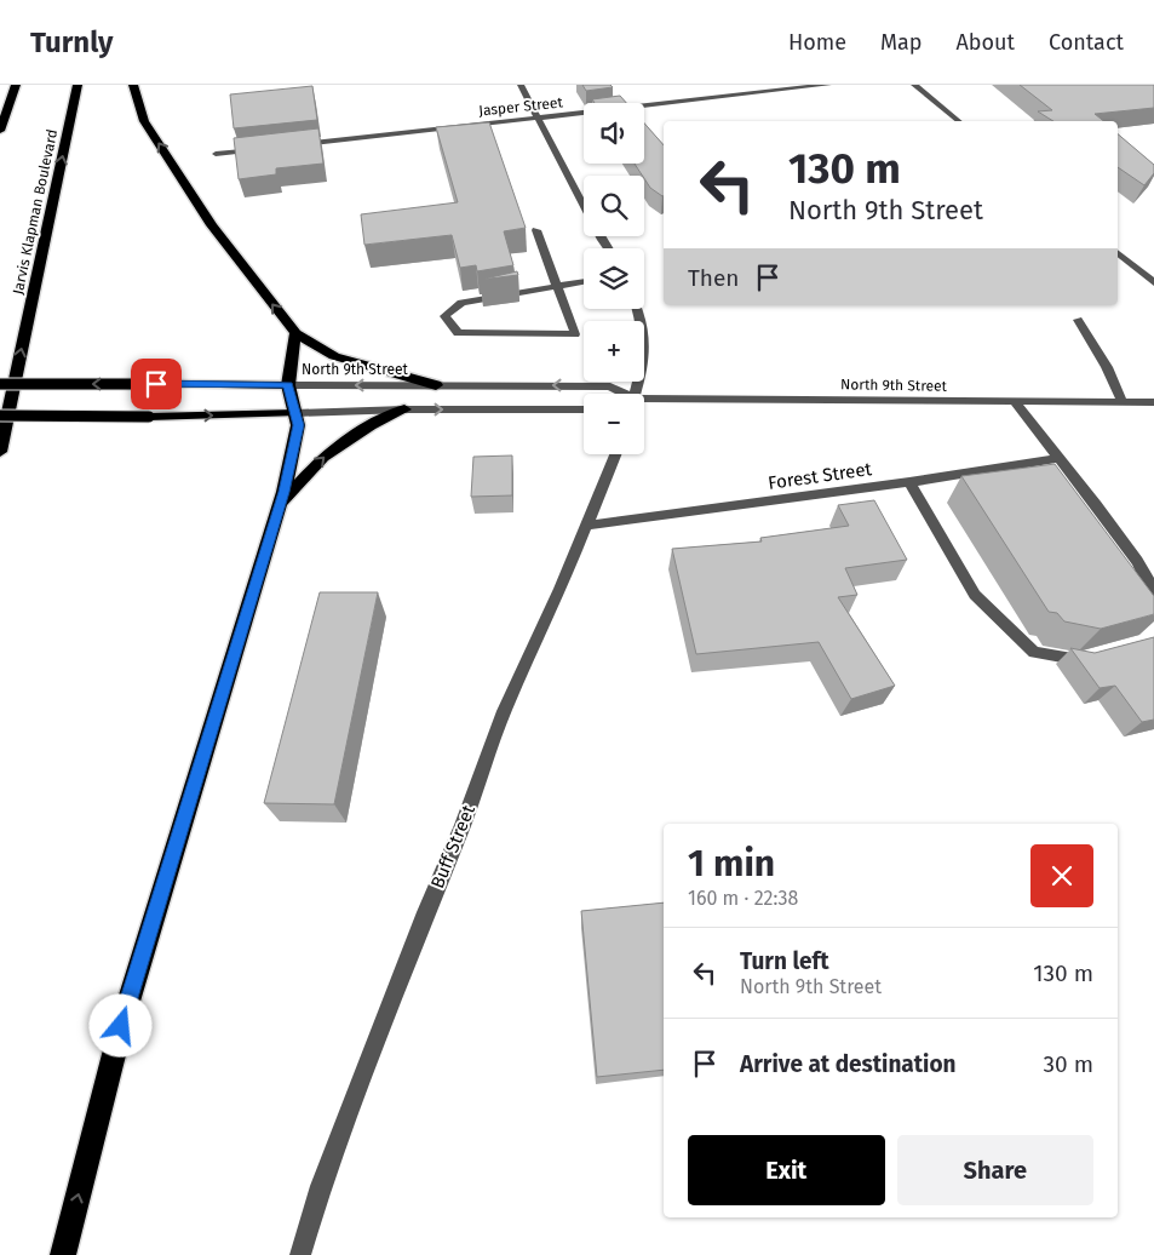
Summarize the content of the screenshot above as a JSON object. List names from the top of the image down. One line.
{"streets":{"highway":["Jarvis Klapman Boulevard"],"main road":["North 9th Street"],"street":["Jasper Street","Forest Street","Buff Street"]},"crossings":[["Forest Street","Buff Street"]],"one_way":["Jarvis Klapman Boulevard"],"page":{"header":"Turnly","nav":["Home","Map","About","Contact"],"map_buttons":["+","−"],"turn":["130 m","North 9th Street"],"then":"Then","heading":["1 min","160 m · 22:38"],"list":[{"name":"Turn left","note":"North 9th Street","value":"130 m"},{"name":"Arrive at destination","value":"30 m"}],"buttons":["Exit","Share"]}}
